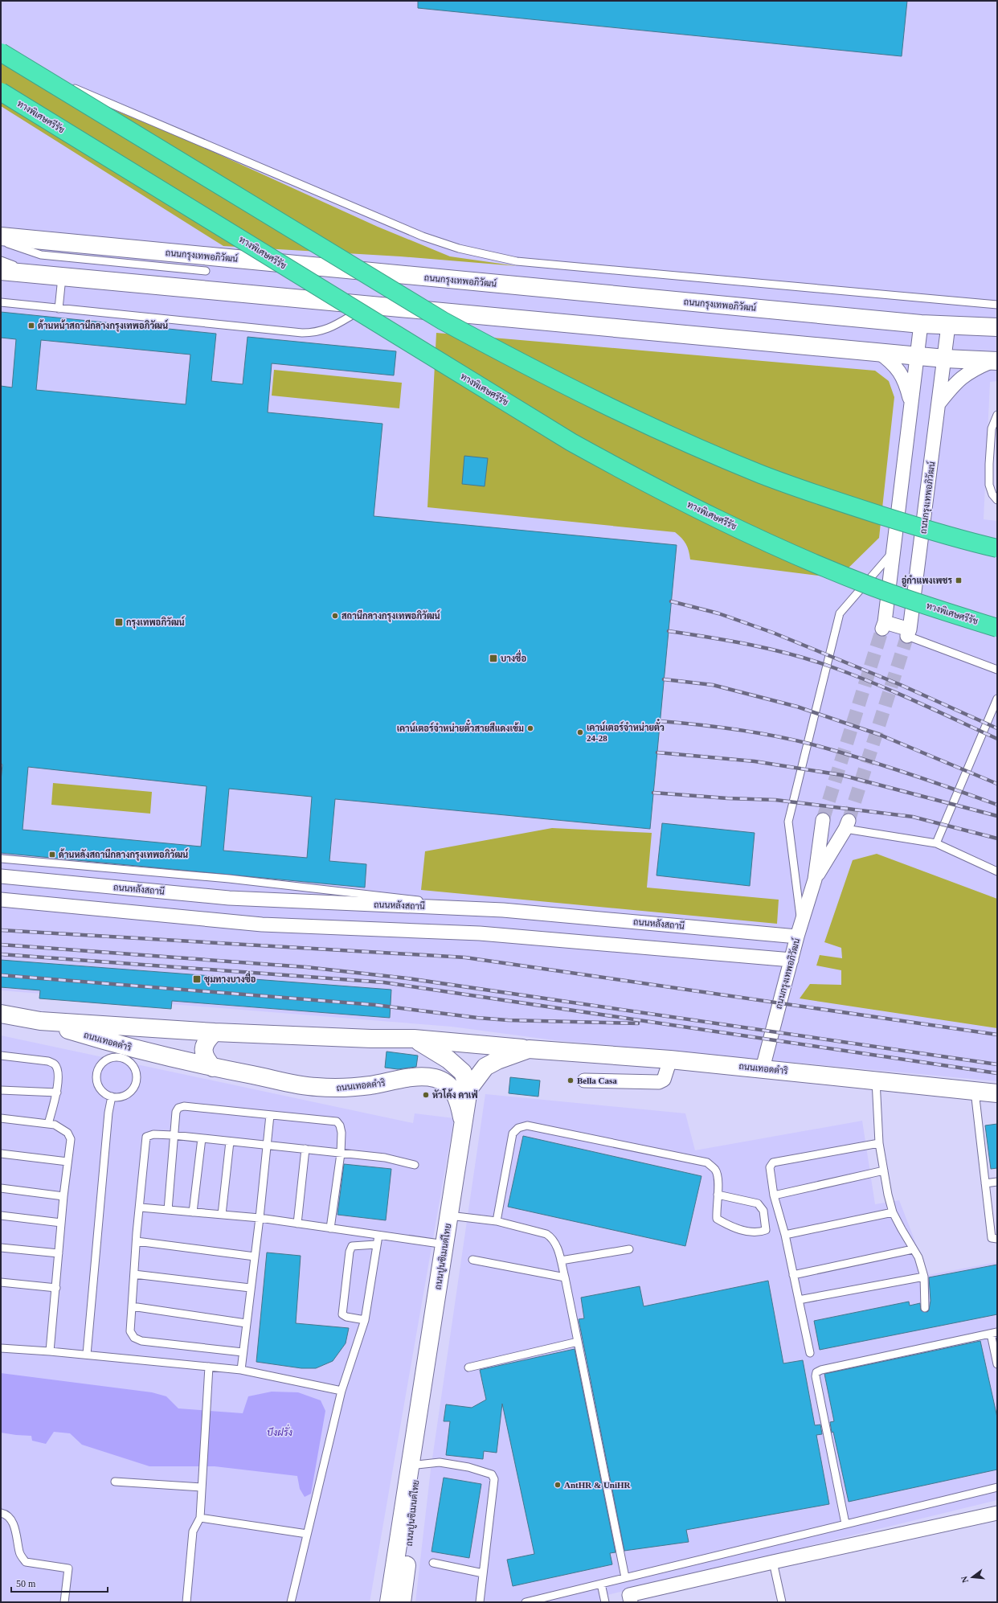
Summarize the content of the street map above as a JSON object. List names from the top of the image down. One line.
{"streets":{"highway":["ทางพิเศษศรีรัช"],"street":["ถนนกรุงเทพอภิวัฒน์","ถนนหลังสถานี","ถนนเทอดดำริ","ถนนปูนซิเมนต์ไทย"]},"crossings":[["ถนนกรุงเทพอภิวัฒน์","ถนนหลังสถานี"],["ถนนกรุงเทพอภิวัฒน์","ถนนเทอดดำริ"],["ถนนเทอดดำริ","ถนนปูนซิเมนต์ไทย"]],"water":["บึงฝรั่ง"],"places":{"transit":["ด้านหน้าสถานีกลางกรุงเทพอภิวัฒน์","อู่กำแพงเพชร","กรุงเทพอภิวัฒน์","บางซื่อ","ด้านหลังสถานีกลางกรุงเทพอภิวัฒน์","ชุมทางบางซื่อ"],"other":["สถานีกลางกรุงเทพอภิวัฒน์","เคาน์เตอร์จำหน่ายตั๋วสายสีแดงเข้ม","เคาน์เตอร์จำหน่ายตั๋ว 24-28","Bella Casa","หัวโค้ง คาเฟ่","AntHR & UniHR"]},"scale_bar":"50 m","north":"left"}
